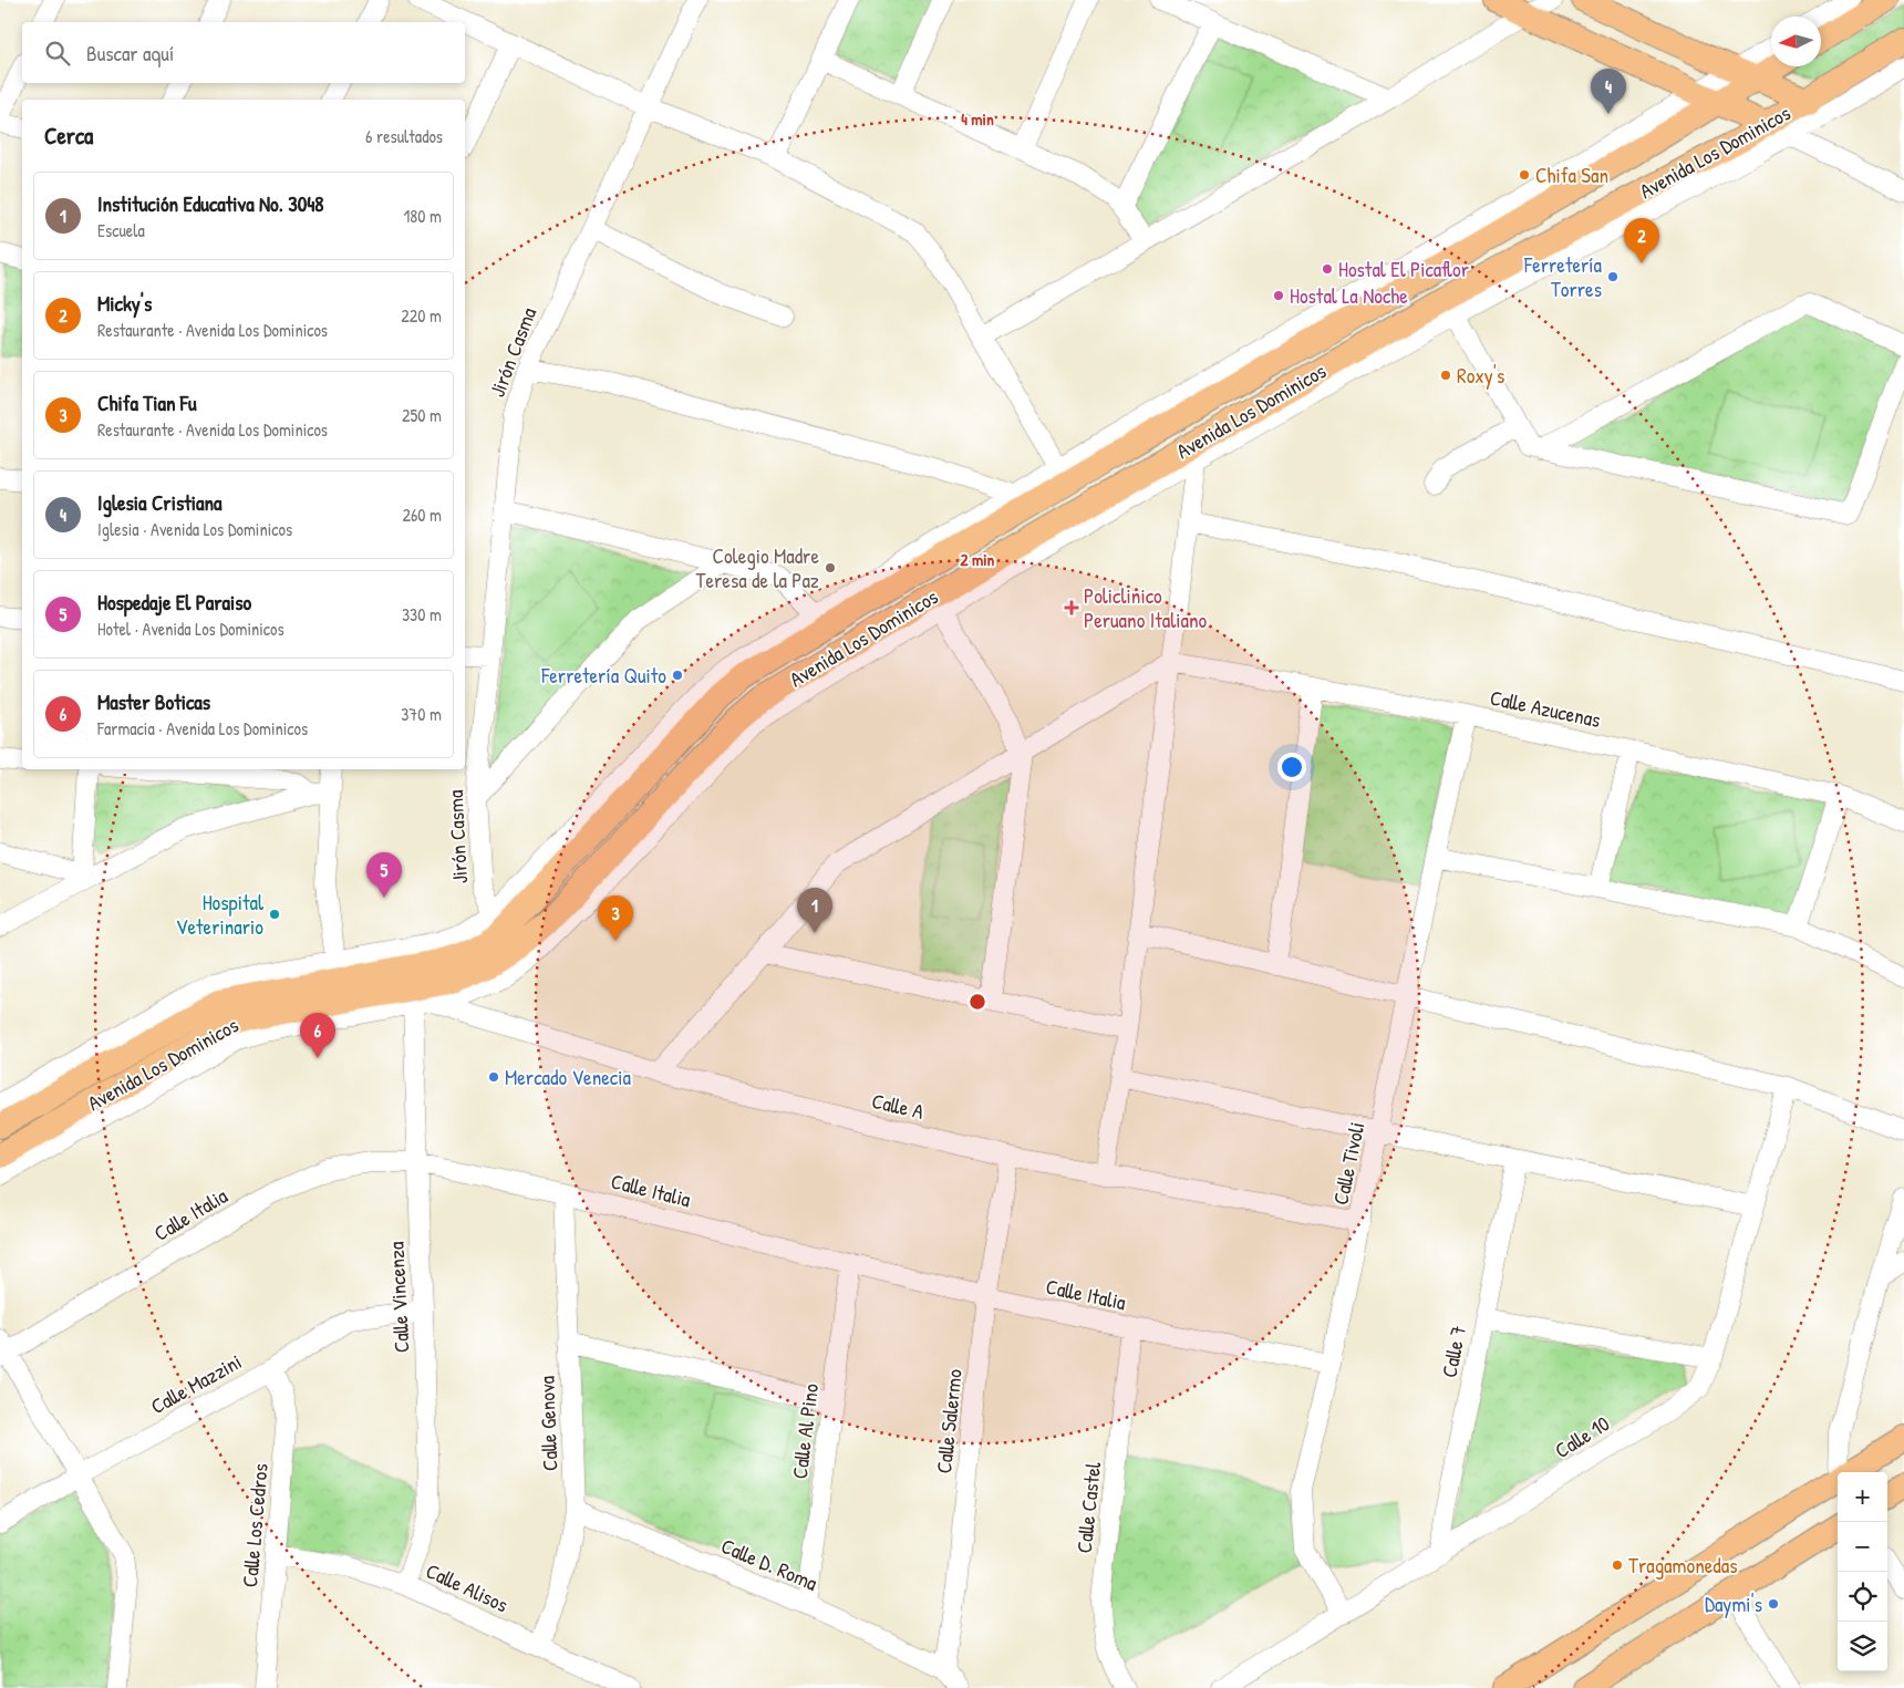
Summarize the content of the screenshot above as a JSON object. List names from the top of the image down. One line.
{"streets":{"main road":["Avenida Los Dominicos"],"street":["Jirón Casma","Calle Azucenas","Calle A","Calle Tivoli","Calle Italia","Calle Vincenza","Calle 7","Calle Mazzini","Calle Salermo","Calle Genova","Calle Al Pino","Calle 10","Calle Castel","Calle Los Cedros","Calle D. Roma","Calle Alisos"]},"crossings":[["Avenida Los Dominicos","Jirón Casma"],["Avenida Los Dominicos","Calle A"],["Avenida Los Dominicos","Calle Vincenza"],["Calle Azucenas","Calle Tivoli"],["Calle A","Calle Tivoli"],["Calle A","Calle Salermo"],["Calle Tivoli","Calle Italia"],["Calle Tivoli","Calle 10"],["Calle Italia","Calle Vincenza"],["Calle Italia","Calle Salermo"],["Calle Italia","Calle Genova"],["Calle Italia","Calle Al Pino"],["Calle Italia","Calle Castel"],["Calle Vincenza","Calle Mazzini"],["Calle Vincenza","Calle Alisos"],["Calle 7","Calle 10"],["Calle Mazzini","Calle Los Cedros"],["Calle Salermo","Calle D. Roma"],["Calle Genova","Calle D. Roma"],["Calle Genova","Calle Alisos"],["Calle Al Pino","Calle D. Roma"],["Calle Los Cedros","Calle Alisos"]],"places":{"other":["Chifa San","Hostal El Picaflor","Ferretería Torres","Hostal La Noche","Roxy's","Colegio Madre Teresa de la Paz","Ferretería Quito","Hospital Veterinario","Mercado Venecia","Tragamonedas","Daymi's"],"health":["Policlinico Peruano Italiano"]},"north":"left","page":{"search":"Buscar aquí","pins":["4","2","5","1","3","6"],"heading":["Cerca","6 resultados"],"list":[{"mark":"1","name":"Institución Educativa No. 3048","note":"Escuela","value":"180 m"},{"mark":"2","name":"Micky's","note":"Restaurante · Avenida Los Dominicos","value":"220 m"},{"mark":"3","name":"Chifa Tian Fu","note":"Restaurante · Avenida Los Dominicos","value":"250 m"},{"mark":"4","name":"Iglesia Cristiana","note":"Iglesia · Avenida Los Dominicos","value":"260 m"},{"mark":"5","name":"Hospedaje El Paraiso","note":"Hotel · Avenida Los Dominicos","value":"330 m"},{"mark":"6","name":"Master Boticas","note":"Farmacia · Avenida Los Dominicos","value":"370 m"}],"map_buttons":["+","−"]},"rings":["4 min","2 min"]}
